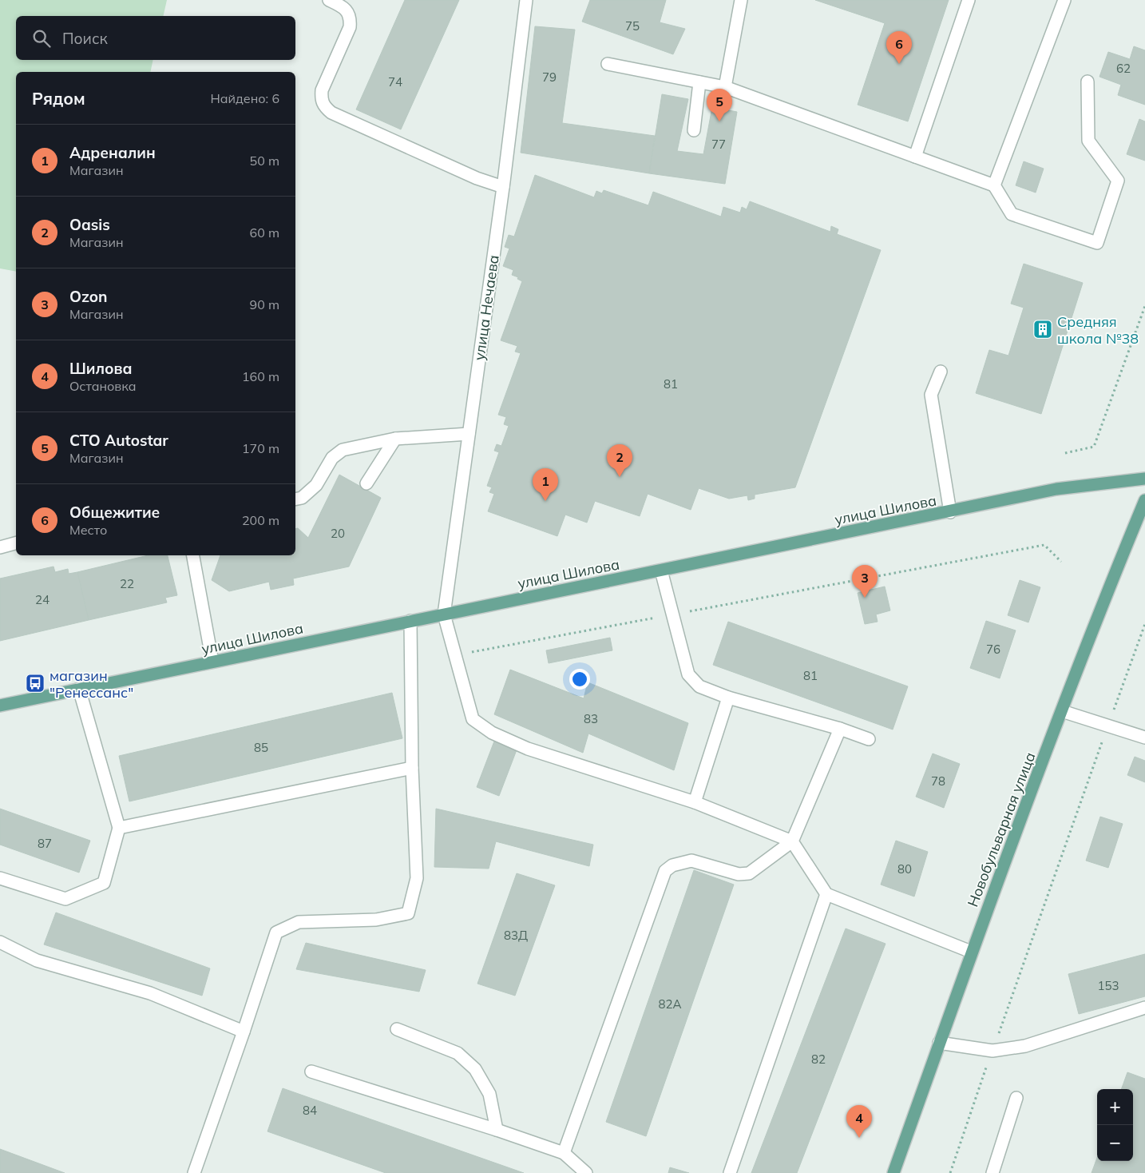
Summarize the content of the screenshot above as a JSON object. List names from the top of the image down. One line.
{"streets":{"main road":["улица Шилова","Новобульварная улица"],"street":["улица Нечаева"]},"crossings":[["улица Нечаева","улица Шилова"]],"places":{"building":["Средняя школа №38"],"bus stop":["магазин \"Ренессанс\""]},"house_numbers":["75","62","79","74","77","81","20","22","24","76","81","83","85","78","87","80","83Д","153","82А","82","84"],"page":{"search":"Поиск","pins":["6","5","2","1","3","4"],"heading":["Рядом","Найдено: 6"],"list":[{"mark":"1","name":"Адреналин","note":"Магазин","value":"50 m"},{"mark":"2","name":"Oasis","note":"Магазин","value":"60 m"},{"mark":"3","name":"Ozon","note":"Магазин","value":"90 m"},{"mark":"4","name":"Шилова","note":"Остановка","value":"160 m"},{"mark":"5","name":"СТО Autostar","note":"Магазин","value":"170 m"},{"mark":"6","name":"Общежитие","note":"Место","value":"200 m"}],"map_buttons":["+","−"]}}
